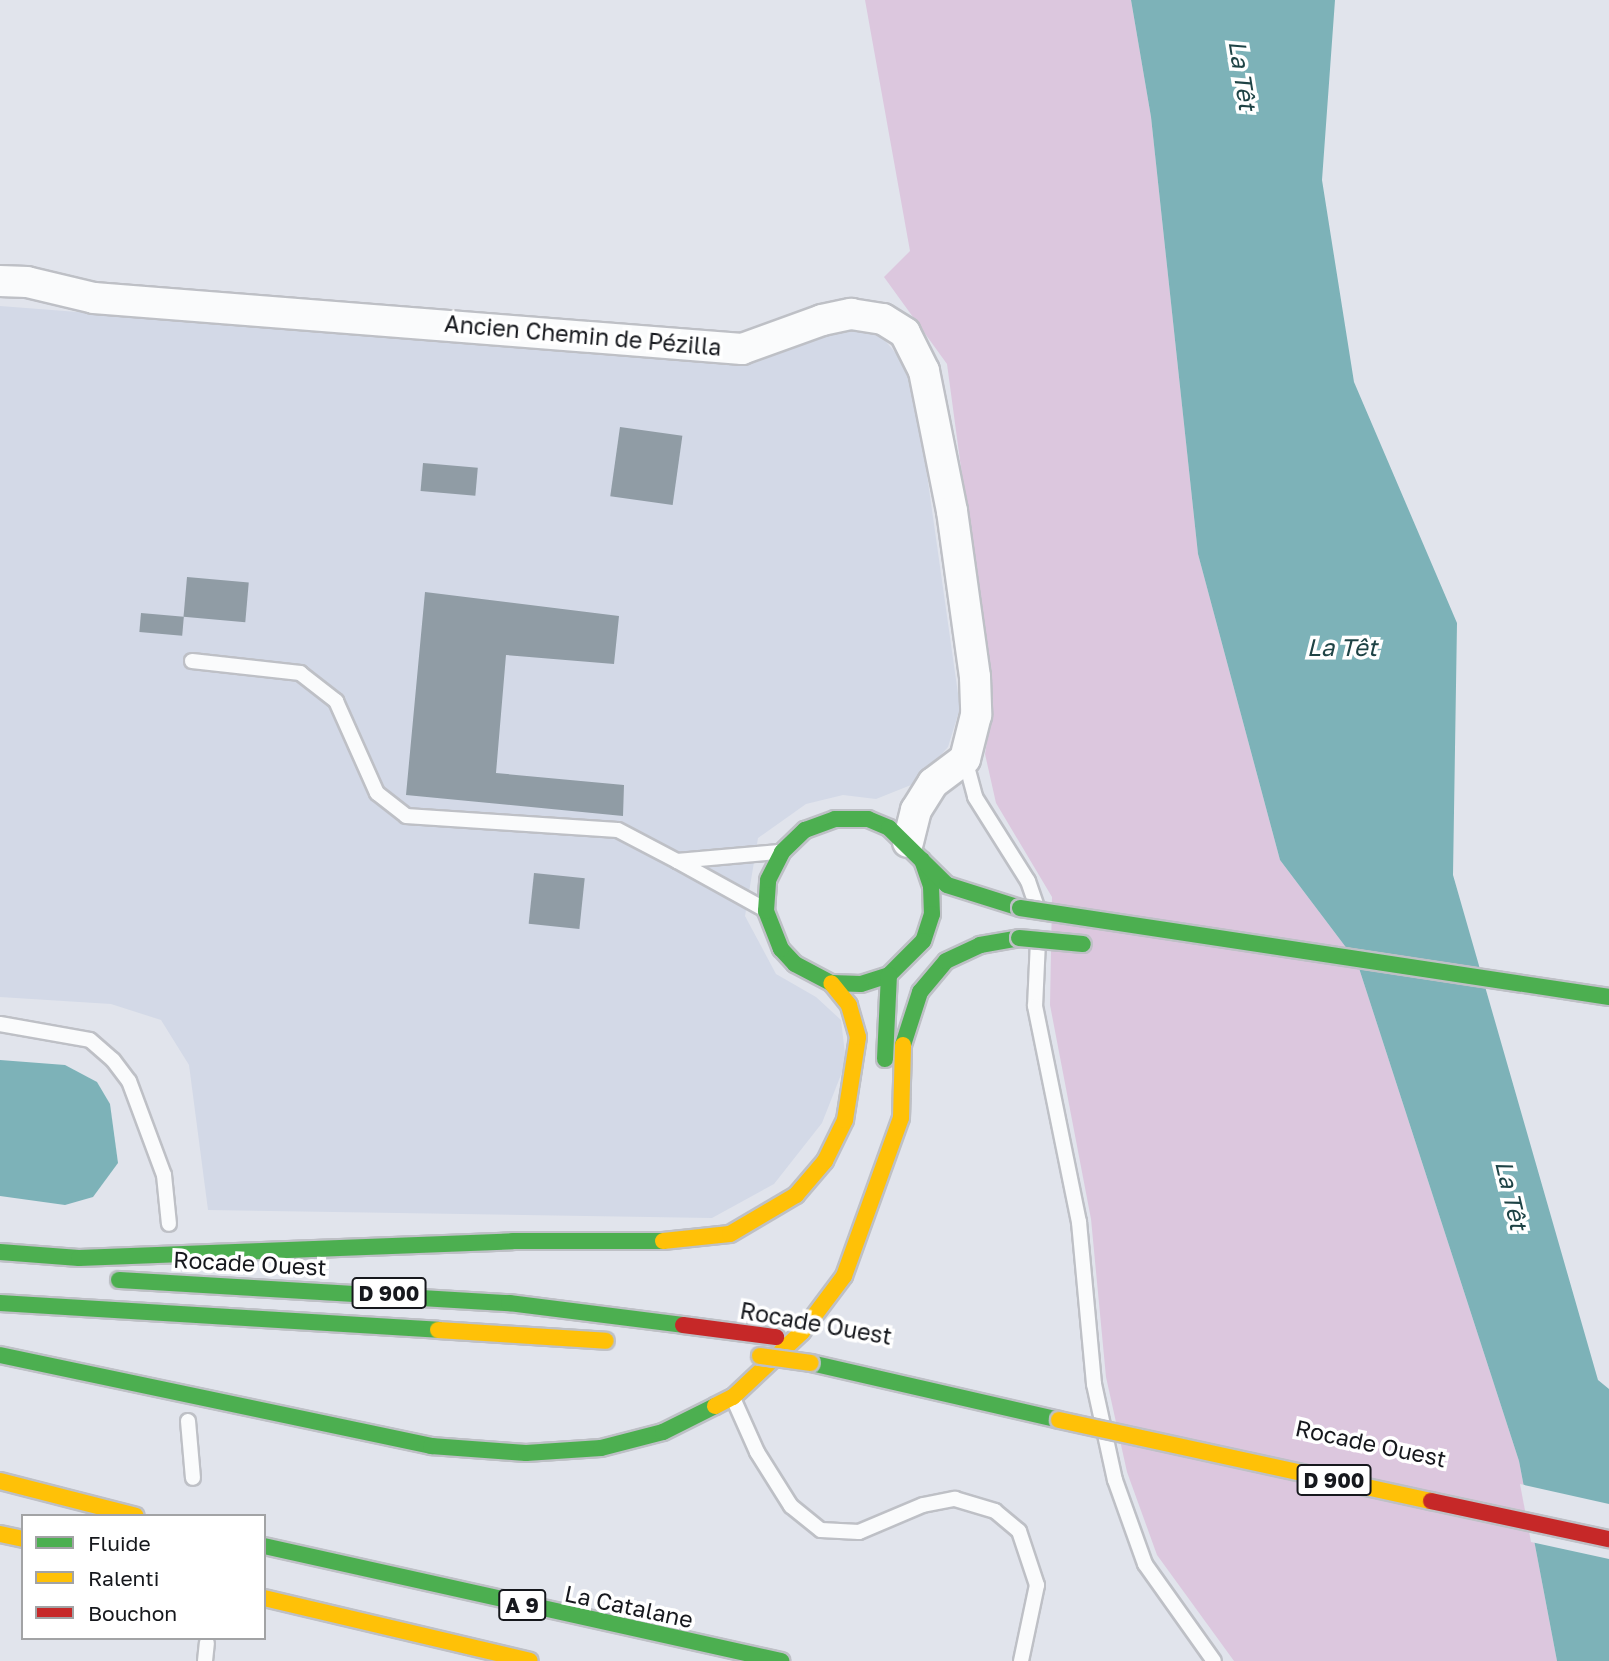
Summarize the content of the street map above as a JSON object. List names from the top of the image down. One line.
{"streets":{"main road":["Rocade Ouest","D 900","A 9","La Catalane"],"street":["Ancien Chemin de Pézilla"]},"water":["La Têt"],"legend":["Fluide","Ralenti","Bouchon"]}
